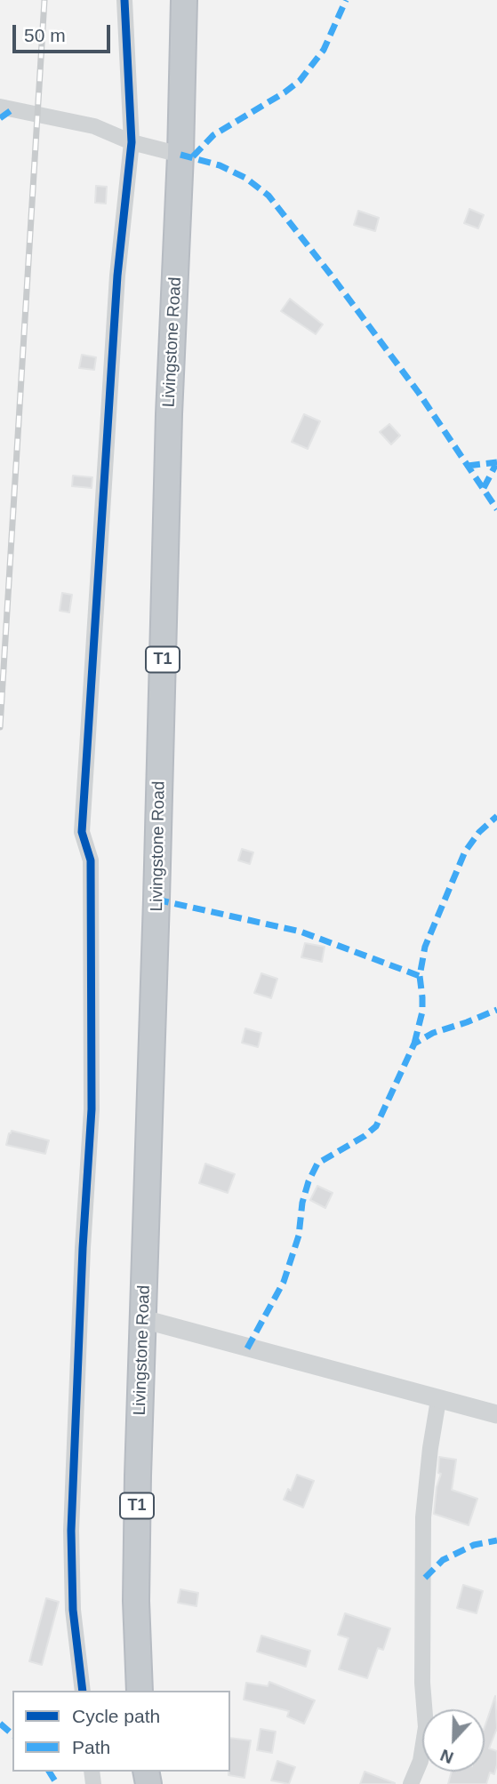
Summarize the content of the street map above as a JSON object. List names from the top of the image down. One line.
{"streets":{"highway":["Livingstone Road","T1"]},"legend":["Cycle path","Path"],"scale_bar":"50 m","north":"bottom"}
